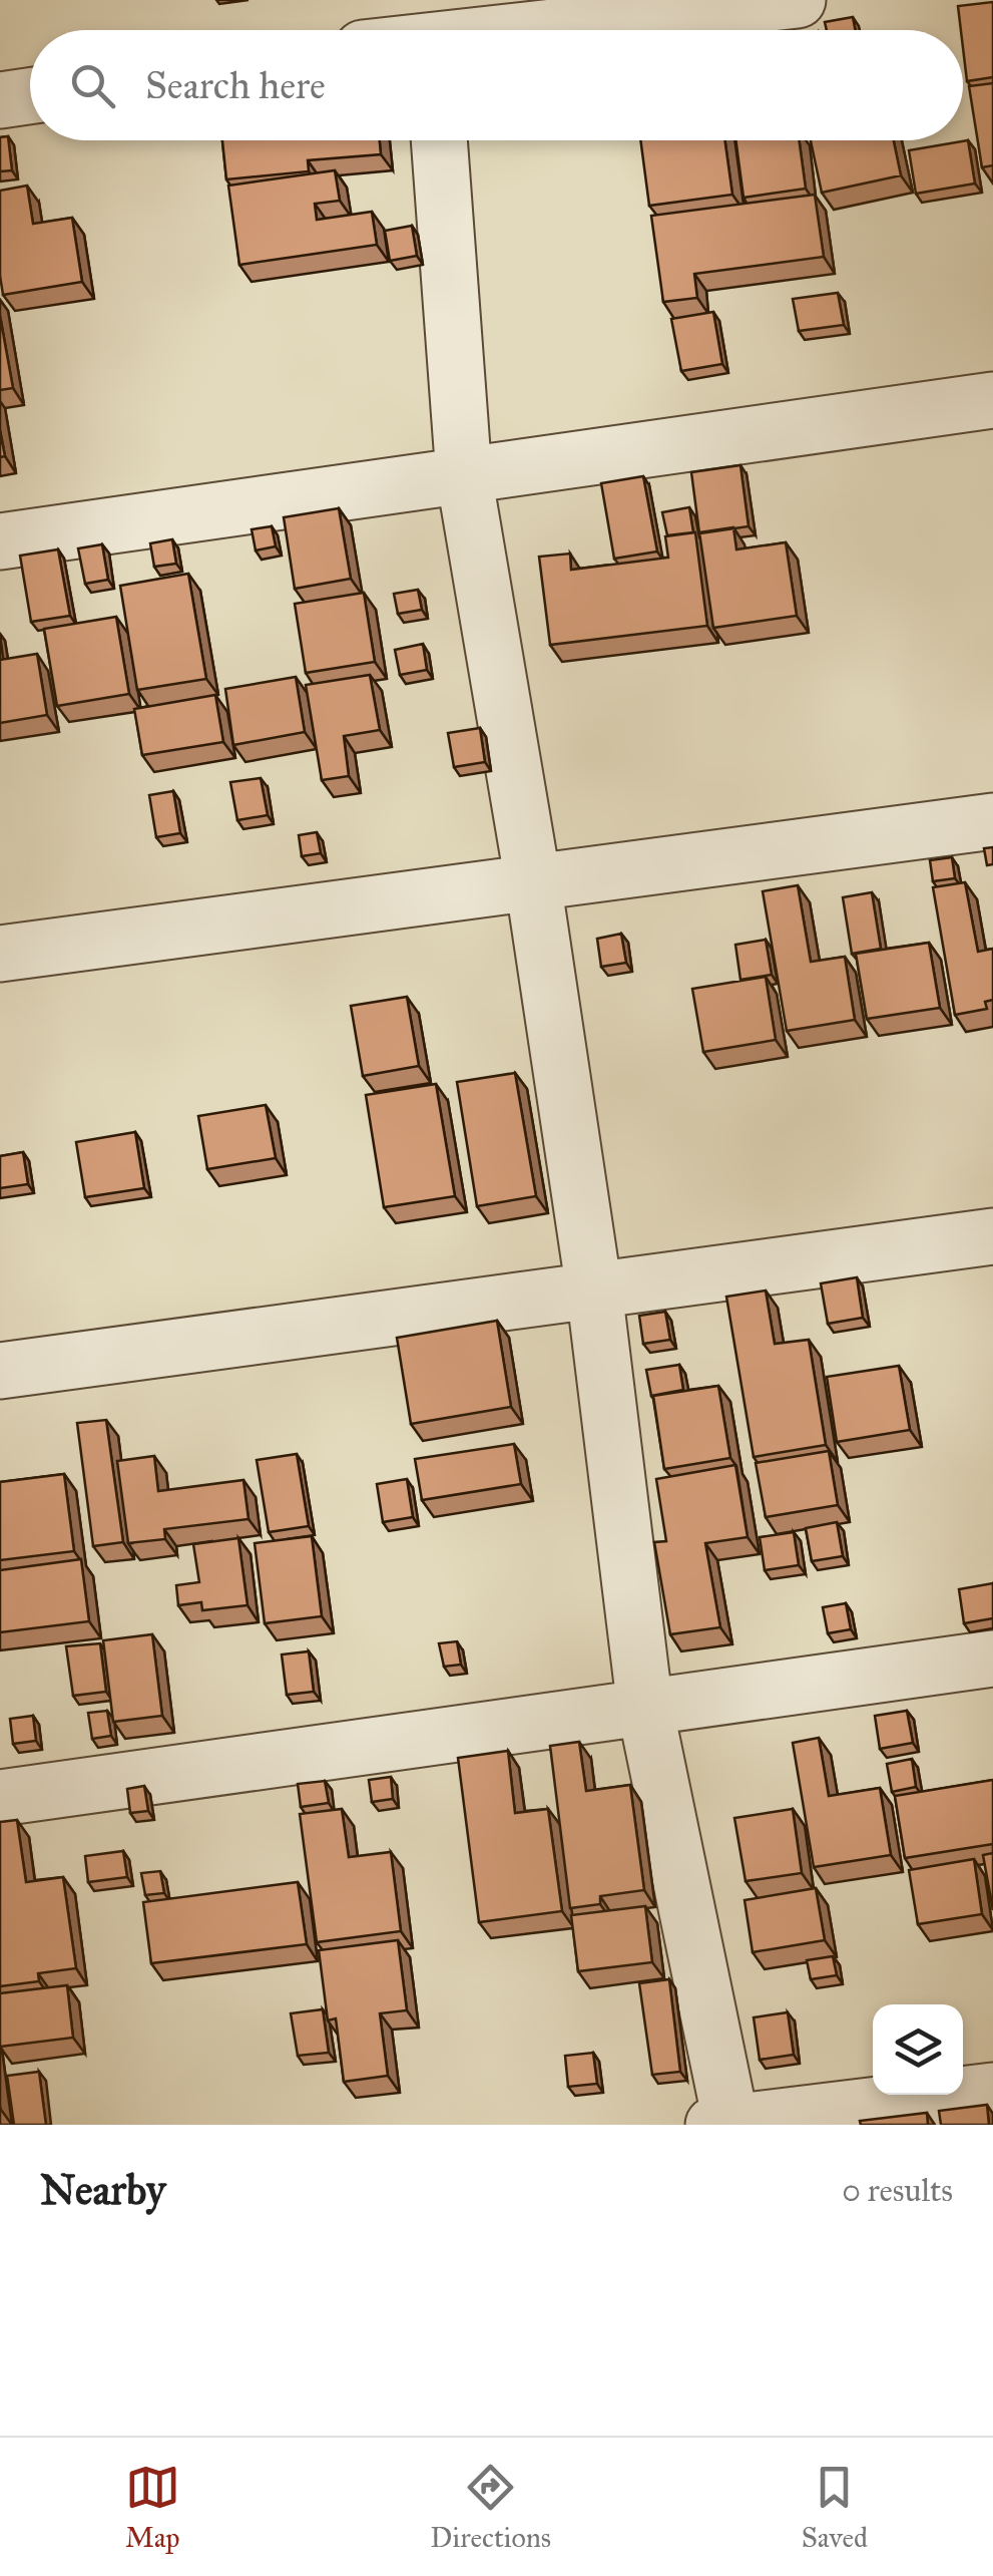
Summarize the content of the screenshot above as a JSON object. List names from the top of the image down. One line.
{"page":{"search":"Search here","heading":["Nearby","0 results"],"nav":["Map","Directions","Saved"]}}
